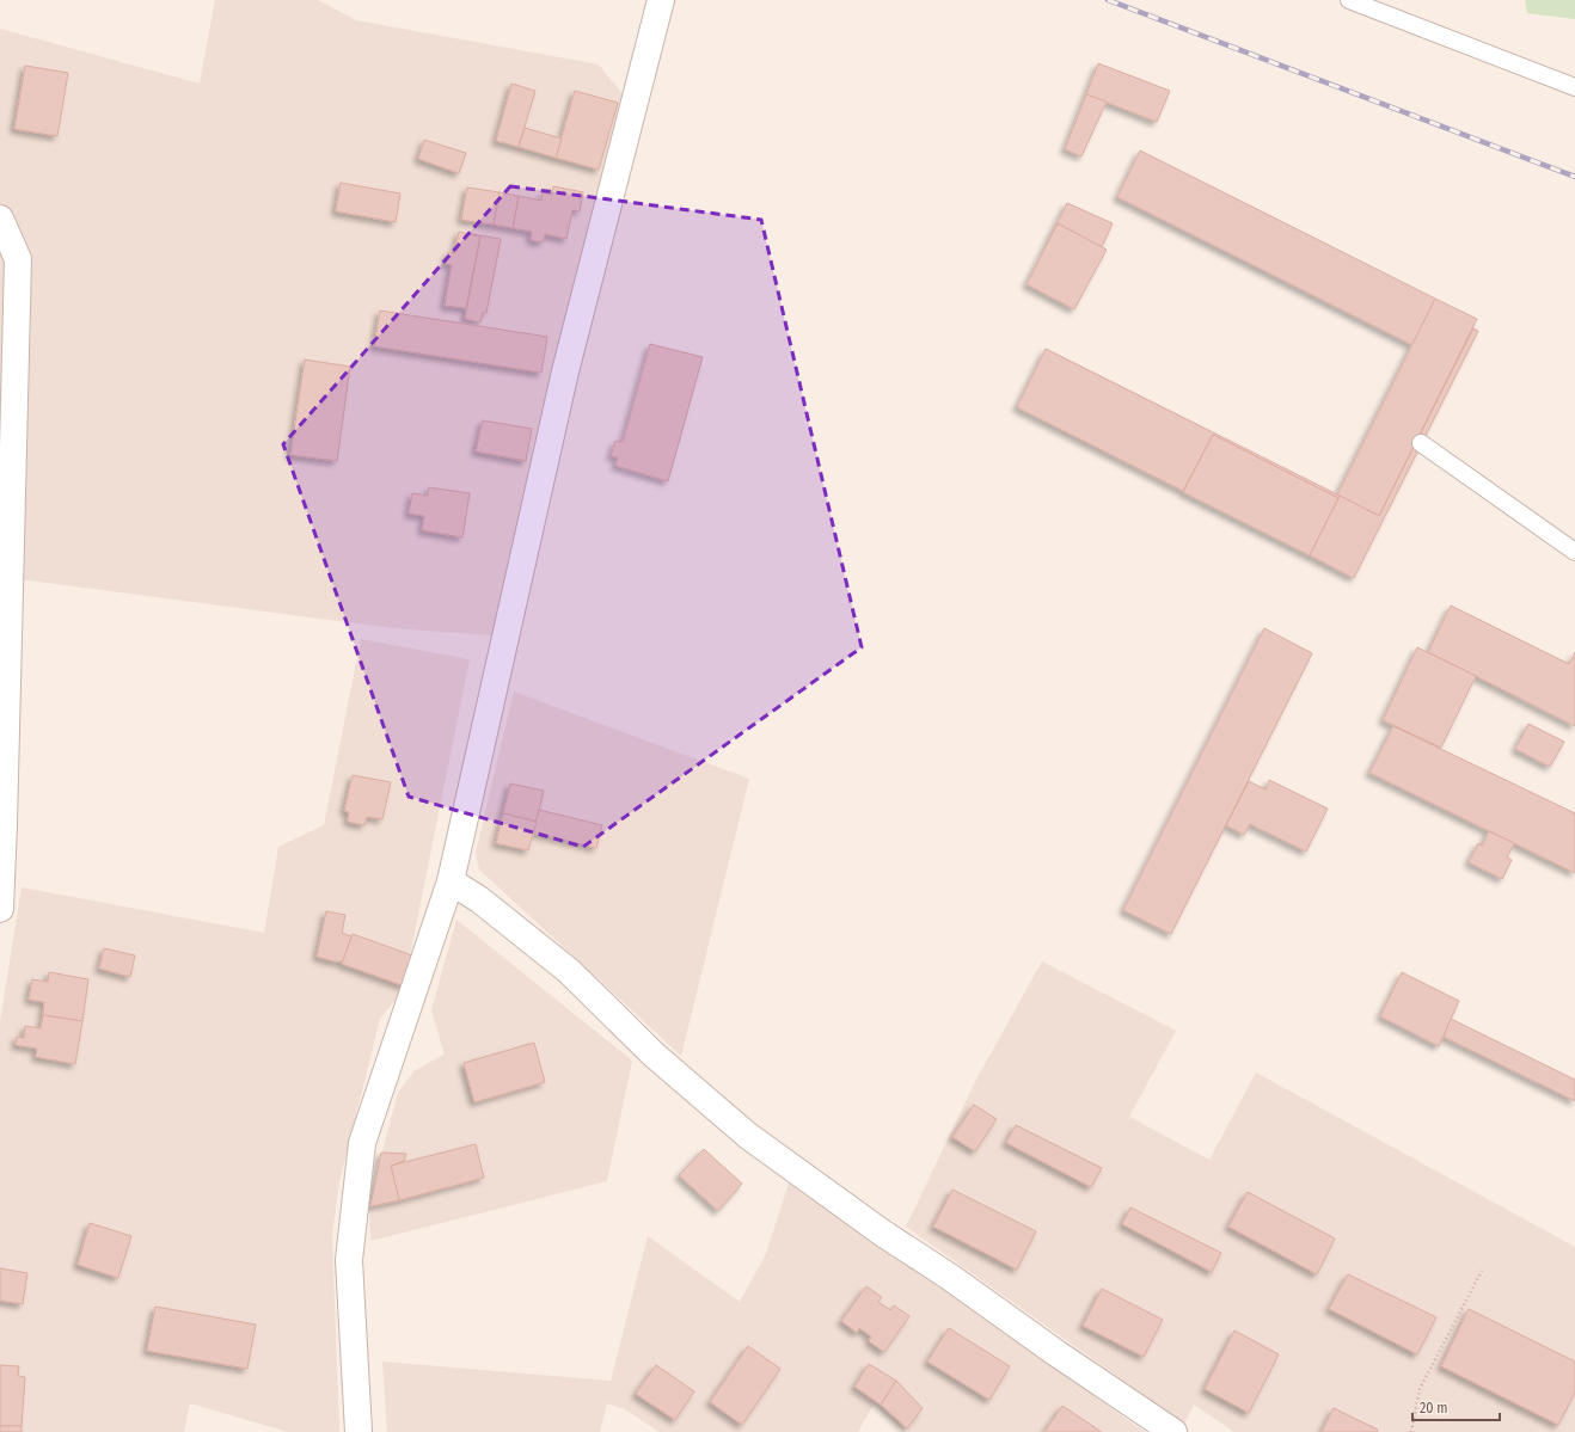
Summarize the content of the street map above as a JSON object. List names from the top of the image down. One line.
{"scale_bar":"20 m"}
